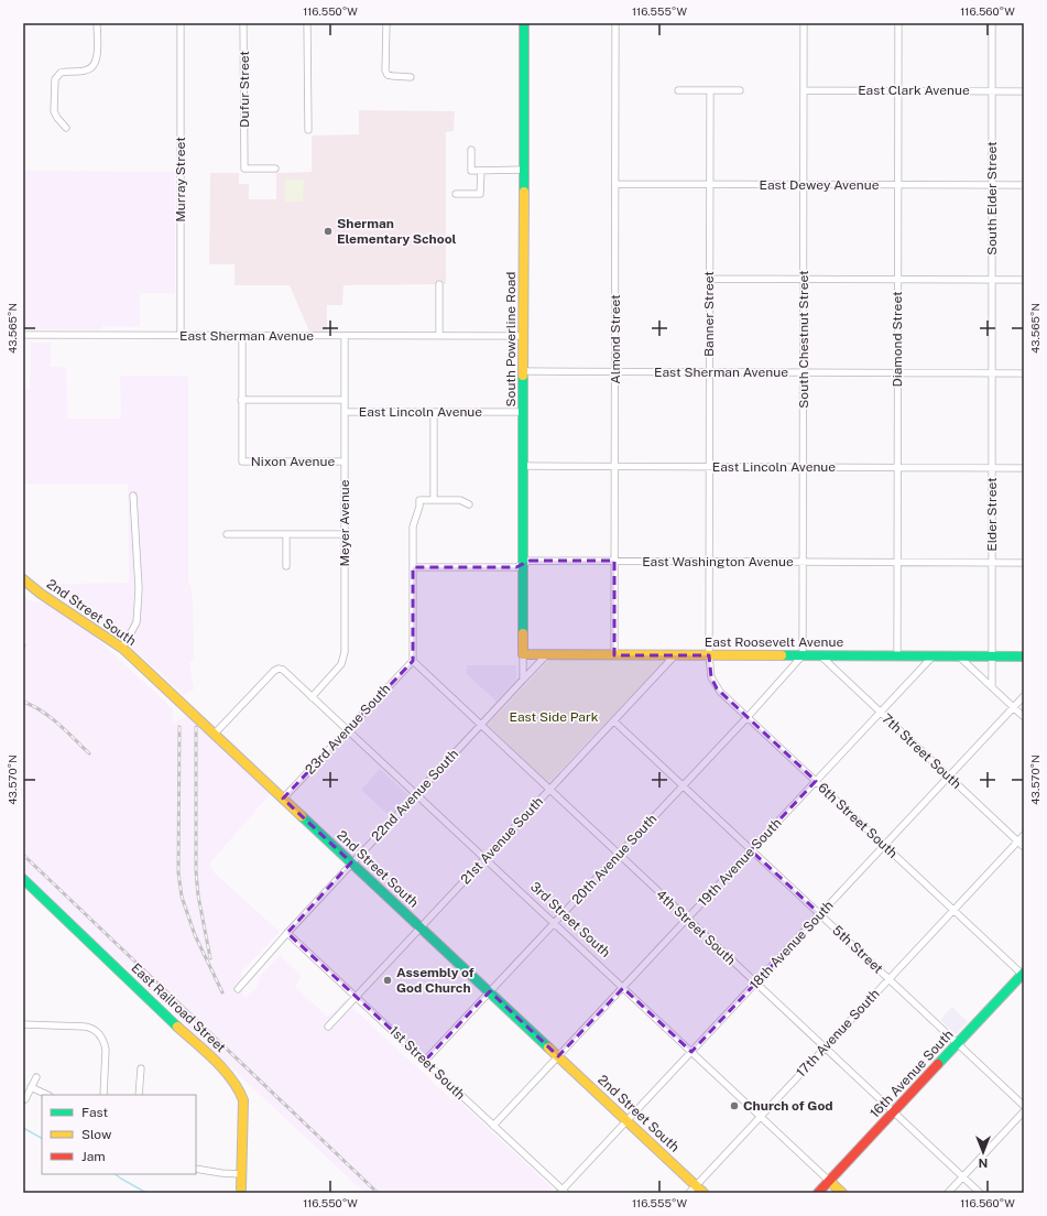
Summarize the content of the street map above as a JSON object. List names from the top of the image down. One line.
{"streets":{"street":["Dufur Street","East Clark Avenue","Murray Street","East Dewey Avenue","South Elder Street","Banner Street","East Sherman Avenue","South Powerline Road","Almond Street","South Chestnut Street","Diamond Street","East Lincoln Avenue","Nixon Avenue","Elder Street","Meyer Avenue","East Washington Avenue","2nd Street South","East Roosevelt Avenue","23rd Avenue South","7th Street South","22nd Avenue South","6th Street South","21st Avenue South","20th Avenue South","19th Avenue South","3rd Street South","4th Street South","18th Avenue South","5th Street","East Railroad Street","17th Avenue South","1st Street South","16th Avenue South"]},"crossings":[["East Clark Avenue","South Elder Street"],["East Clark Avenue","South Chestnut Street"],["East Clark Avenue","Diamond Street"],["Murray Street","East Sherman Avenue"],["East Dewey Avenue","South Elder Street"],["East Dewey Avenue","Banner Street"],["East Dewey Avenue","Almond Street"],["East Dewey Avenue","South Chestnut Street"],["East Dewey Avenue","Diamond Street"],["South Elder Street","East Sherman Avenue"],["South Elder Street","Elder Street"],["Banner Street","East Sherman Avenue"],["Banner Street","East Lincoln Avenue"],["Banner Street","East Washington Avenue"],["Banner Street","East Roosevelt Avenue"],["Banner Street","6th Street South"],["East Sherman Avenue","South Powerline Road"],["East Sherman Avenue","Almond Street"],["East Sherman Avenue","South Chestnut Street"],["East Sherman Avenue","Diamond Street"],["East Sherman Avenue","Elder Street"],["East Sherman Avenue","Meyer Avenue"],["South Powerline Road","East Lincoln Avenue"],["South Powerline Road","East Washington Avenue"],["South Powerline Road","East Roosevelt Avenue"],["Almond Street","East Lincoln Avenue"],["Almond Street","East Washington Avenue"],["Almond Street","East Roosevelt Avenue"],["South Chestnut Street","East Lincoln Avenue"],["South Chestnut Street","East Washington Avenue"],["South Chestnut Street","East Roosevelt Avenue"],["South Chestnut Street","20th Avenue South"],["Diamond Street","East Lincoln Avenue"],["Diamond Street","East Washington Avenue"],["Diamond Street","East Roosevelt Avenue"],["East Lincoln Avenue","Nixon Avenue"],["East Lincoln Avenue","Elder Street"],["East Lincoln Avenue","Meyer Avenue"],["Nixon Avenue","Meyer Avenue"],["Elder Street","East Washington Avenue"],["Elder Street","East Roosevelt Avenue"],["Meyer Avenue","3rd Street South"],["2nd Street South","23rd Avenue South"],["2nd Street South","22nd Avenue South"],["2nd Street South","21st Avenue South"],["2nd Street South","20th Avenue South"],["2nd Street South","19th Avenue South"],["2nd Street South","3rd Street South"],["2nd Street South","18th Avenue South"],["2nd Street South","17th Avenue South"],["East Roosevelt Avenue","7th Street South"],["East Roosevelt Avenue","22nd Avenue South"],["East Roosevelt Avenue","6th Street South"],["East Roosevelt Avenue","21st Avenue South"],["East Roosevelt Avenue","20th Avenue South"],["East Roosevelt Avenue","19th Avenue South"],["23rd Avenue South","3rd Street South"],["23rd Avenue South","4th Street South"],["7th Street South","19th Avenue South"],["7th Street South","18th Avenue South"],["7th Street South","17th Avenue South"],["22nd Avenue South","3rd Street South"],["22nd Avenue South","4th Street South"],["22nd Avenue South","1st Street South"],["6th Street South","20th Avenue South"],["6th Street South","19th Avenue South"],["6th Street South","18th Avenue South"],["6th Street South","17th Avenue South"],["6th Street South","16th Avenue South"],["21st Avenue South","3rd Street South"],["21st Avenue South","4th Street South"],["21st Avenue South","5th Street"],["21st Avenue South","1st Street South"],["20th Avenue South","3rd Street South"],["20th Avenue South","4th Street South"],["20th Avenue South","5th Street"],["20th Avenue South","1st Street South"],["19th Avenue South","3rd Street South"],["19th Avenue South","4th Street South"],["19th Avenue South","5th Street"],["19th Avenue South","1st Street South"],["3rd Street South","18th Avenue South"],["3rd Street South","17th Avenue South"],["3rd Street South","16th Avenue South"],["4th Street South","18th Avenue South"],["4th Street South","17th Avenue South"],["4th Street South","16th Avenue South"],["18th Avenue South","5th Street"],["18th Avenue South","1st Street South"],["5th Street","17th Avenue South"],["5th Street","16th Avenue South"]],"parks":["East Side Park"],"places":["Sherman Elementary School","Assembly of God Church","Church of God"],"legend":["Fast","Slow","Jam"],"north":"bottom","coordinates":["116.550°W","116.555°W","116.560°W","43.565°N","43.570°N"]}
